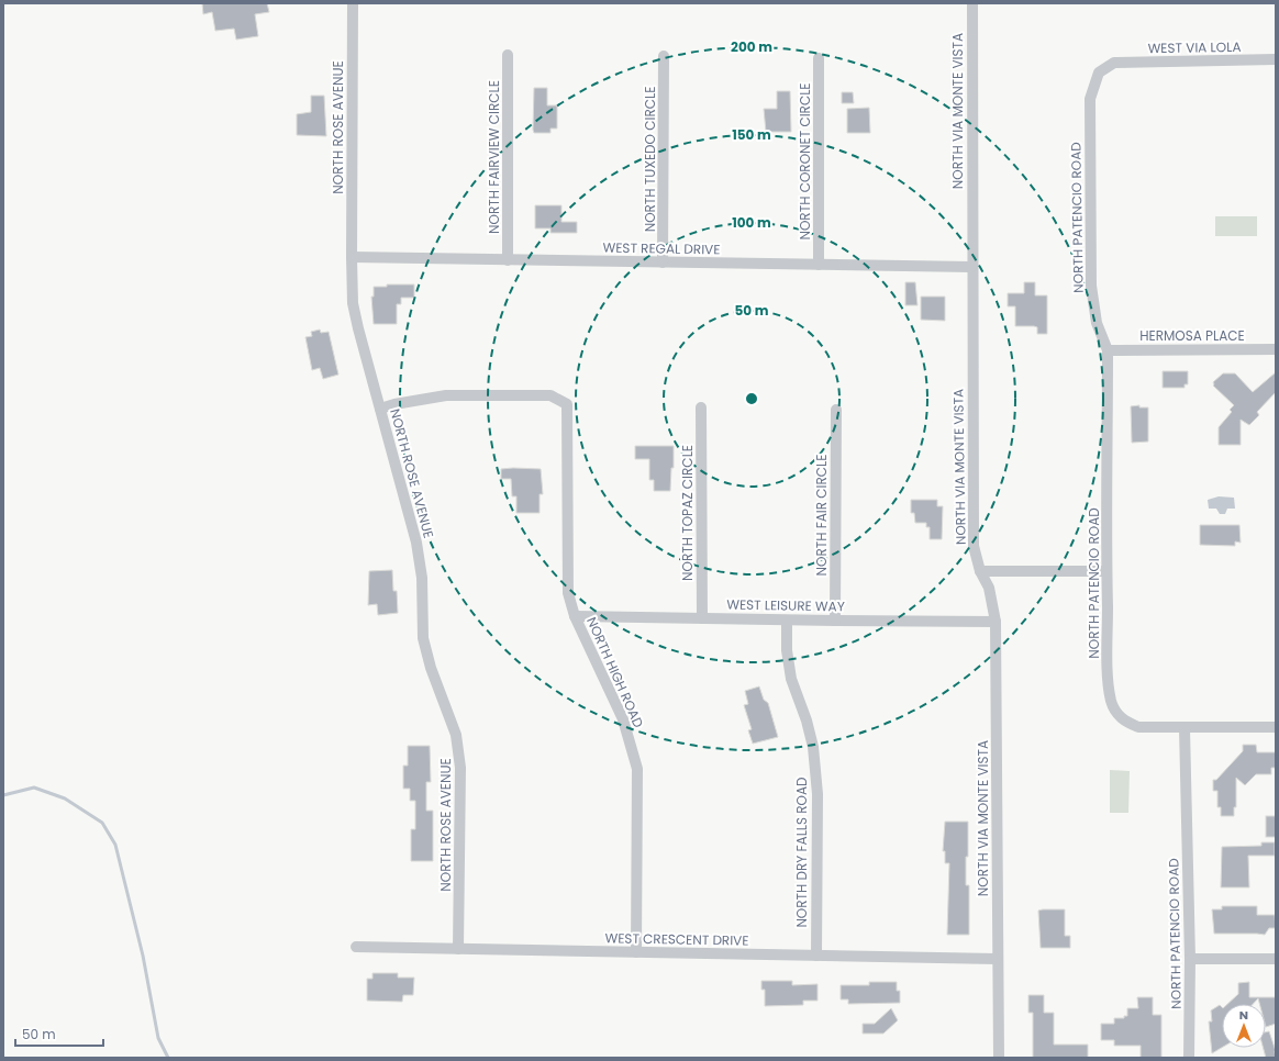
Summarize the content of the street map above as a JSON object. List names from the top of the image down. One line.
{"streets":{"street":["WEST VIA LOLA","NORTH VIA MONTE VISTA","NORTH ROSE AVENUE","NORTH FAIRVIEW CIRCLE","NORTH TUXEDO CIRCLE","NORTH CORONET CIRCLE","NORTH PATENCIO ROAD","WEST REGAL DRIVE","HERMOSA PLACE","NORTH TOPAZ CIRCLE","NORTH FAIR CIRCLE","WEST LEISURE WAY","NORTH HIGH ROAD","NORTH DRY FALLS ROAD","WEST CRESCENT DRIVE"]},"crossings":[["WEST VIA LOLA","NORTH PATENCIO ROAD"],["NORTH VIA MONTE VISTA","WEST REGAL DRIVE"],["NORTH VIA MONTE VISTA","WEST LEISURE WAY"],["NORTH VIA MONTE VISTA","WEST CRESCENT DRIVE"],["NORTH ROSE AVENUE","WEST REGAL DRIVE"],["NORTH ROSE AVENUE","NORTH HIGH ROAD"],["NORTH ROSE AVENUE","WEST CRESCENT DRIVE"],["NORTH FAIRVIEW CIRCLE","WEST REGAL DRIVE"],["NORTH TUXEDO CIRCLE","WEST REGAL DRIVE"],["NORTH CORONET CIRCLE","WEST REGAL DRIVE"],["NORTH PATENCIO ROAD","HERMOSA PLACE"],["NORTH TOPAZ CIRCLE","WEST LEISURE WAY"],["NORTH FAIR CIRCLE","WEST LEISURE WAY"],["WEST LEISURE WAY","NORTH HIGH ROAD"],["WEST LEISURE WAY","NORTH DRY FALLS ROAD"],["NORTH HIGH ROAD","WEST CRESCENT DRIVE"],["NORTH DRY FALLS ROAD","WEST CRESCENT DRIVE"]],"scale_bar":"50 m","north":"top","rings":["200 m","150 m","100 m","50 m"]}
